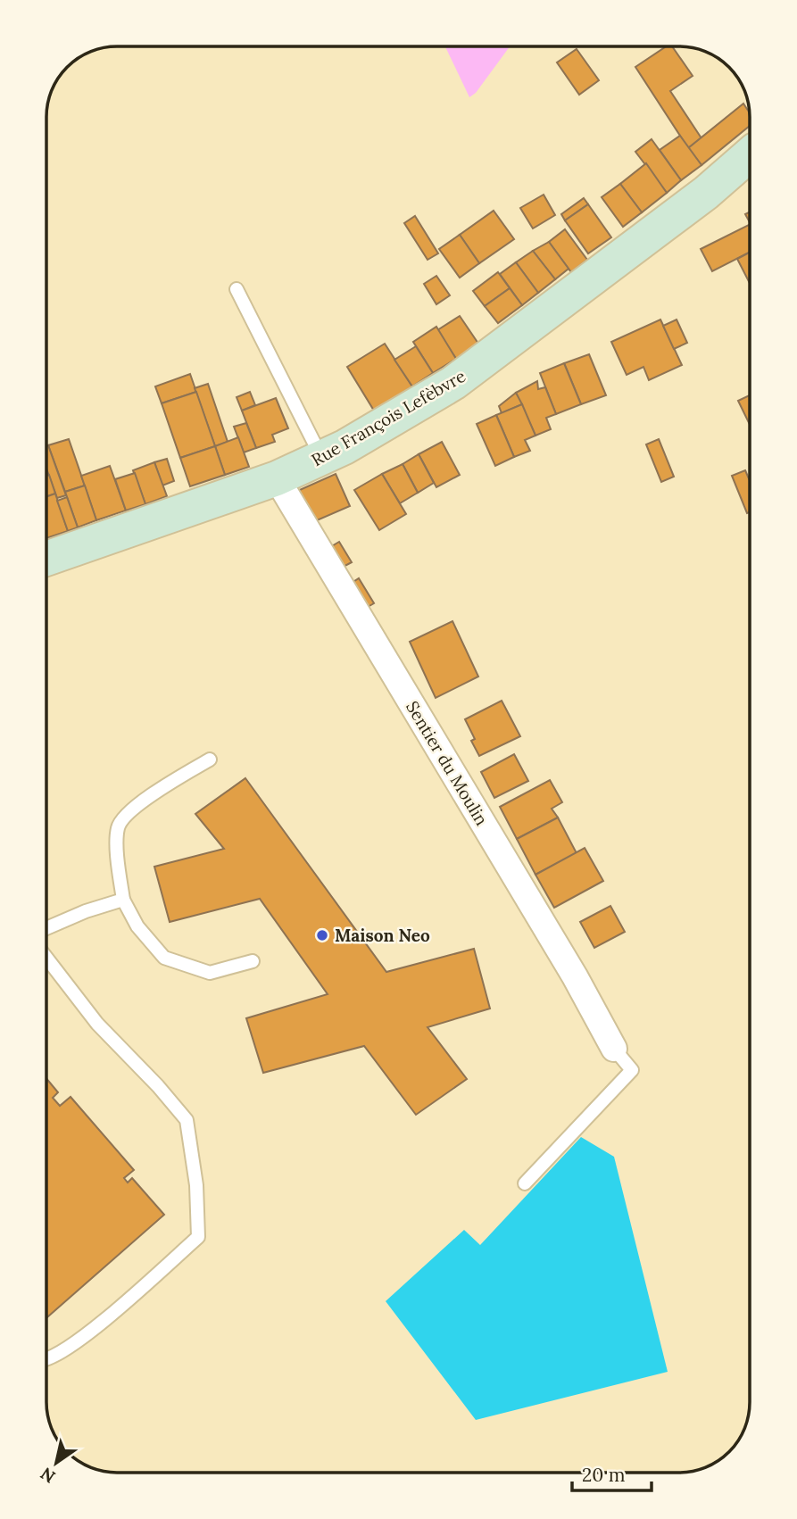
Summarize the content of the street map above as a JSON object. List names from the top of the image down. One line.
{"streets":{"main road":["Rue François Lefèbvre"],"street":["Sentier du Moulin"]},"crossings":[["Rue François Lefèbvre","Sentier du Moulin"]],"places":["Maison Neo"],"scale_bar":"20 m","north":"bottom left"}
